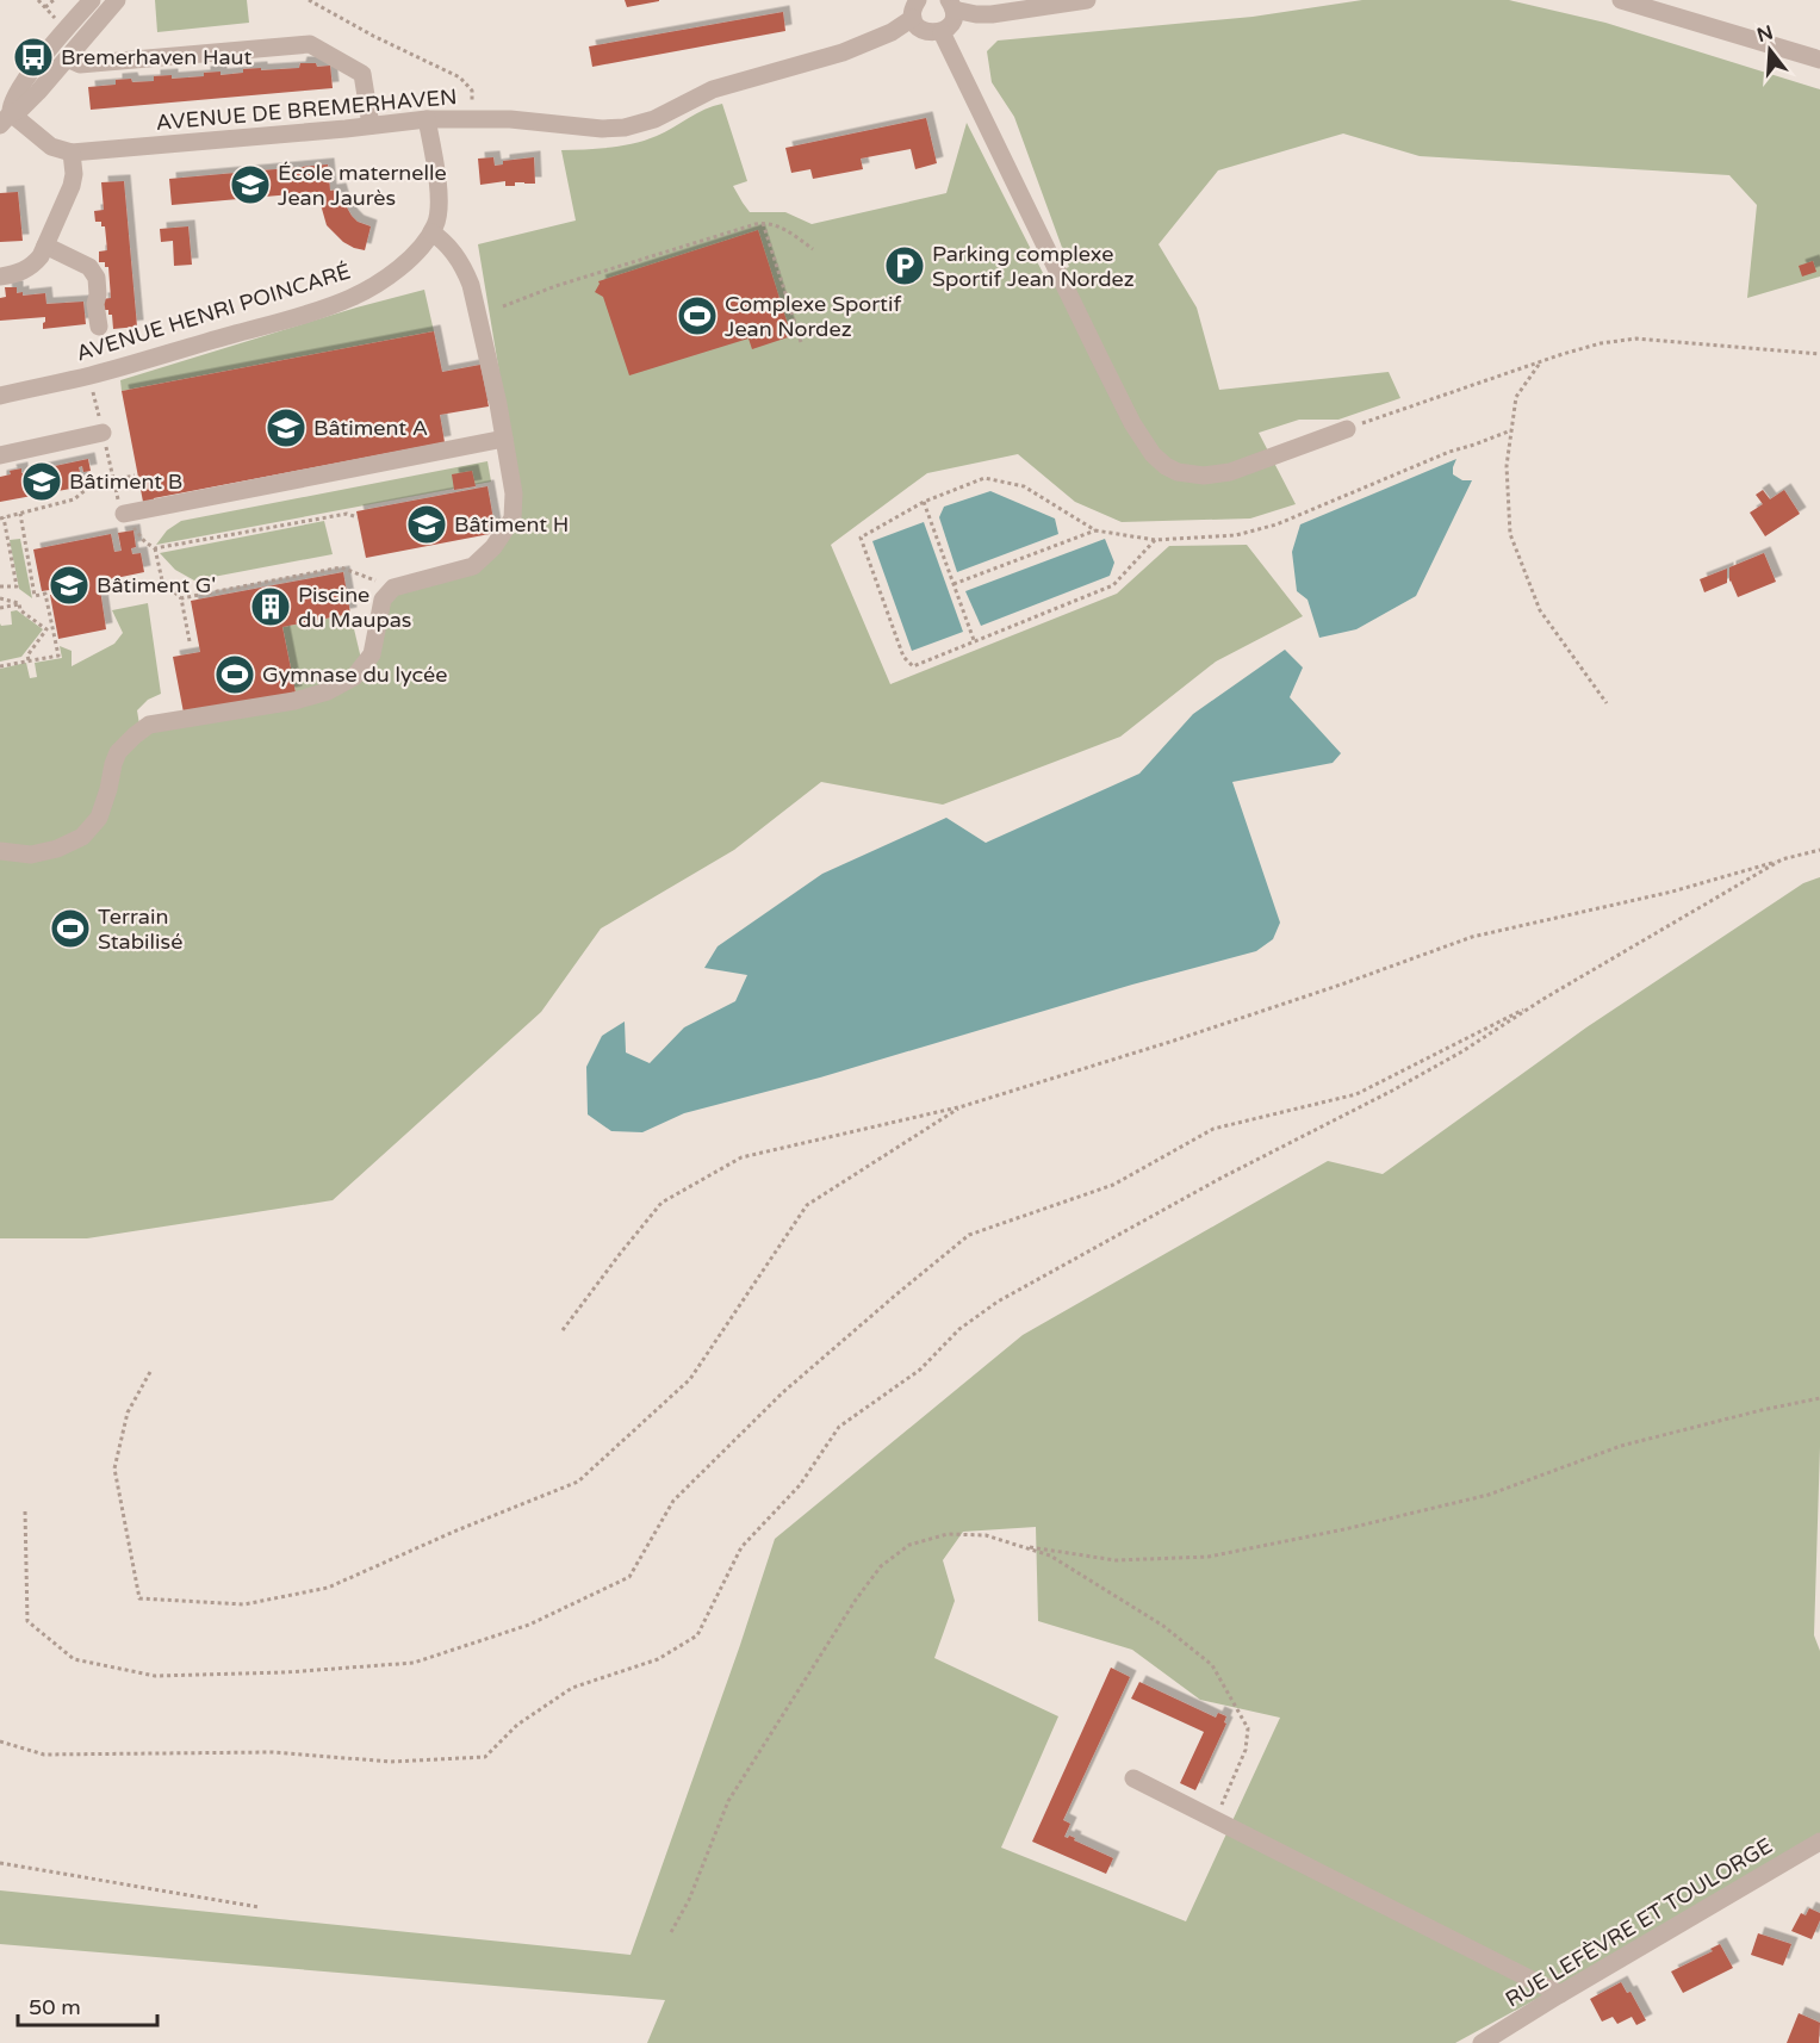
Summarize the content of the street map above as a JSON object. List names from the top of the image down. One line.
{"streets":{"street":["AVENUE DE BREMERHAVEN","AVENUE HENRI POINCARÉ","RUE LEFÈVRE ET TOULORGE"]},"crossings":[["AVENUE DE BREMERHAVEN","AVENUE HENRI POINCARÉ"]],"places":{"bus stop":["Bremerhaven Haut"],"school or university":["École maternelle Jean Jaurès","Bâtiment A","Bâtiment B","Bâtiment H","Bâtiment G'"],"parking":["Parking complexe Sportif Jean Nordez"],"sports":["Complexe Sportif Jean Nordez","Gymnase du lycée","Terrain Stabilisé"],"building":["Piscine du Maupas"]},"scale_bar":"50 m","north":"top"}
